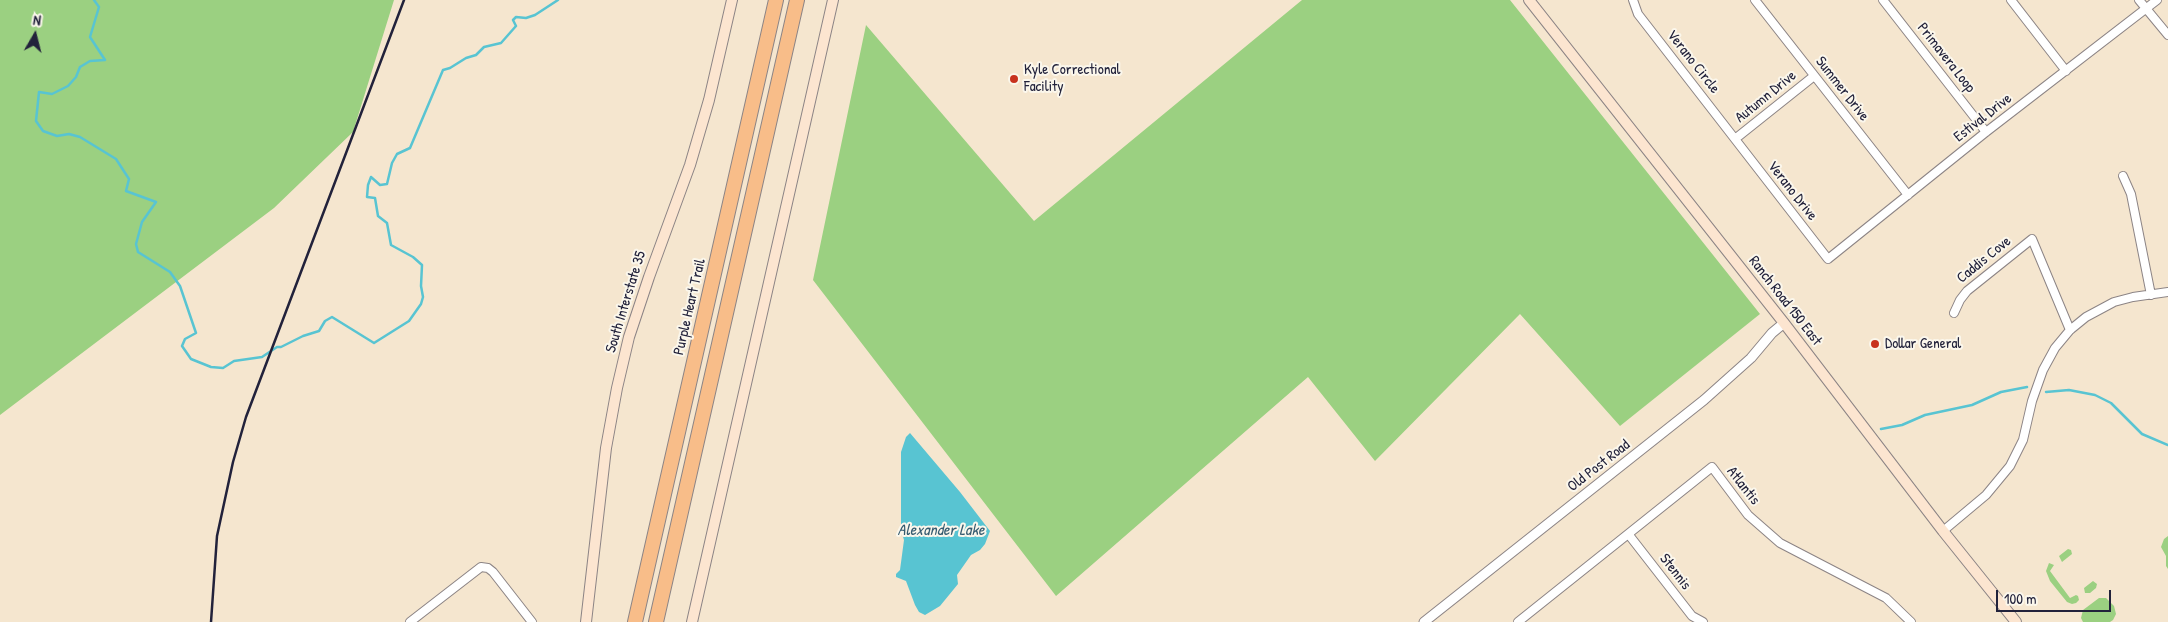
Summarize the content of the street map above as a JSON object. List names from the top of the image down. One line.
{"streets":{"highway":["Purple Heart Trail"],"main road":["Ranch Road 150 East","South Interstate 35"],"street":["Primavera Loop","Verano Circle","Summer Drive","Autumn Drive","Estival Drive","Verano Drive","Caddis Cove","Old Post Road","Atlantis","Stennis"]},"crossings":[["Primavera Loop","Estival Drive"],["Verano Circle","Autumn Drive"],["Verano Circle","Verano Drive"],["Summer Drive","Autumn Drive"],["Summer Drive","Estival Drive"],["Autumn Drive","Verano Drive"],["Estival Drive","Verano Drive"],["Ranch Road 150 East","Old Post Road"],["Atlantis","Stennis"]],"water":["Alexander Lake"],"places":["Kyle Correctional Facility","Dollar General"],"scale_bar":"100 m","north":"top"}
